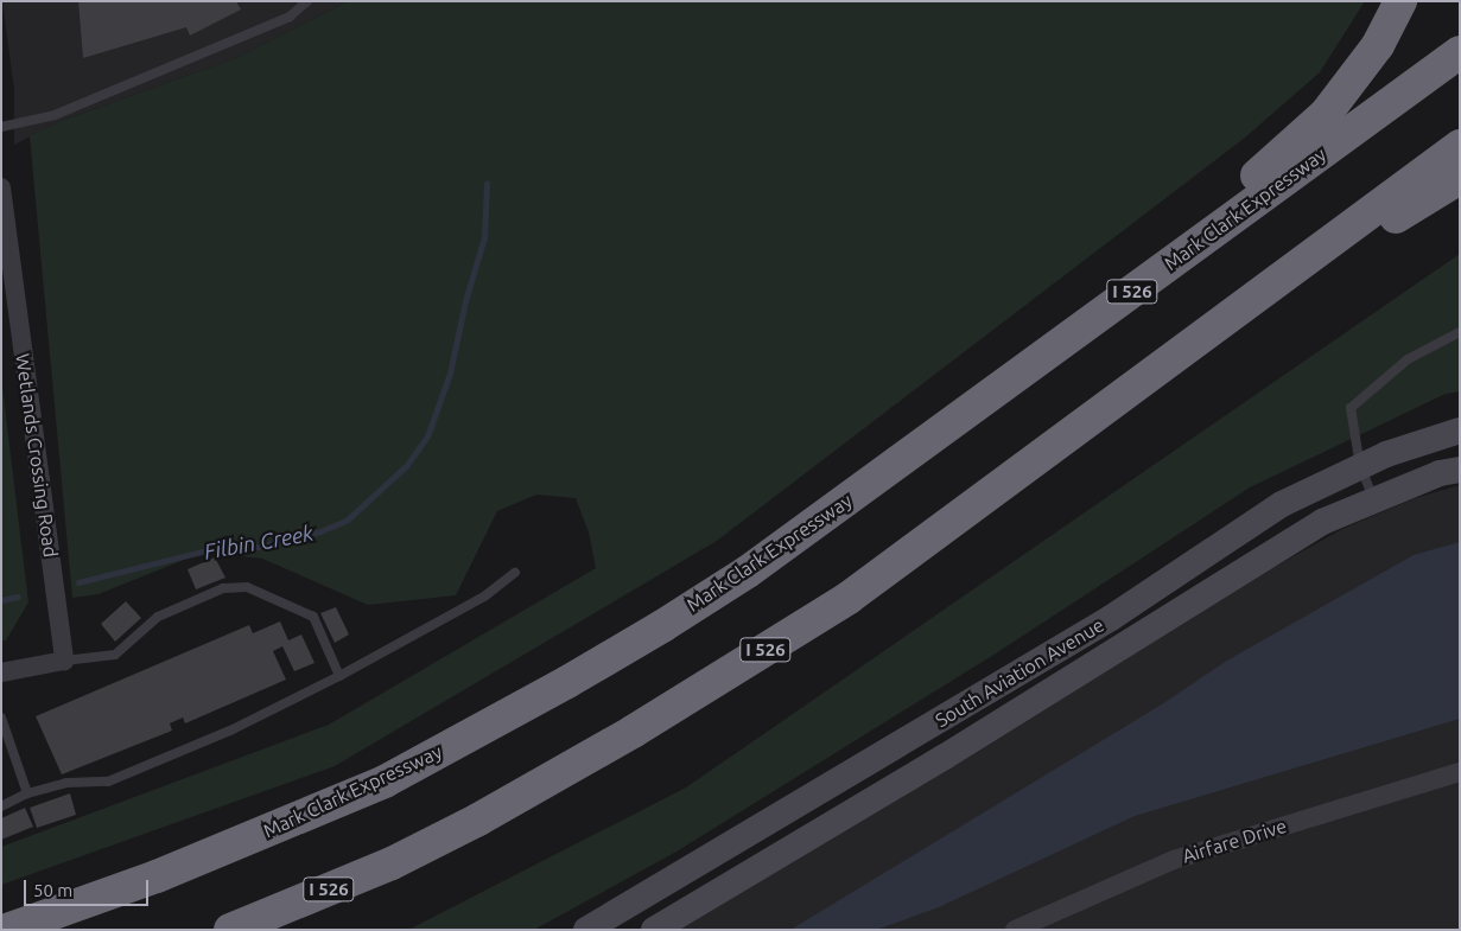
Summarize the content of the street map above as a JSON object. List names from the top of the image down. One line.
{"streets":{"highway":["Mark Clark Expressway","I 526"],"street":["Wetlands Crossing Road","South Aviation Avenue","Airfare Drive"]},"water":["Filbin Creek"],"scale_bar":"50 m"}
